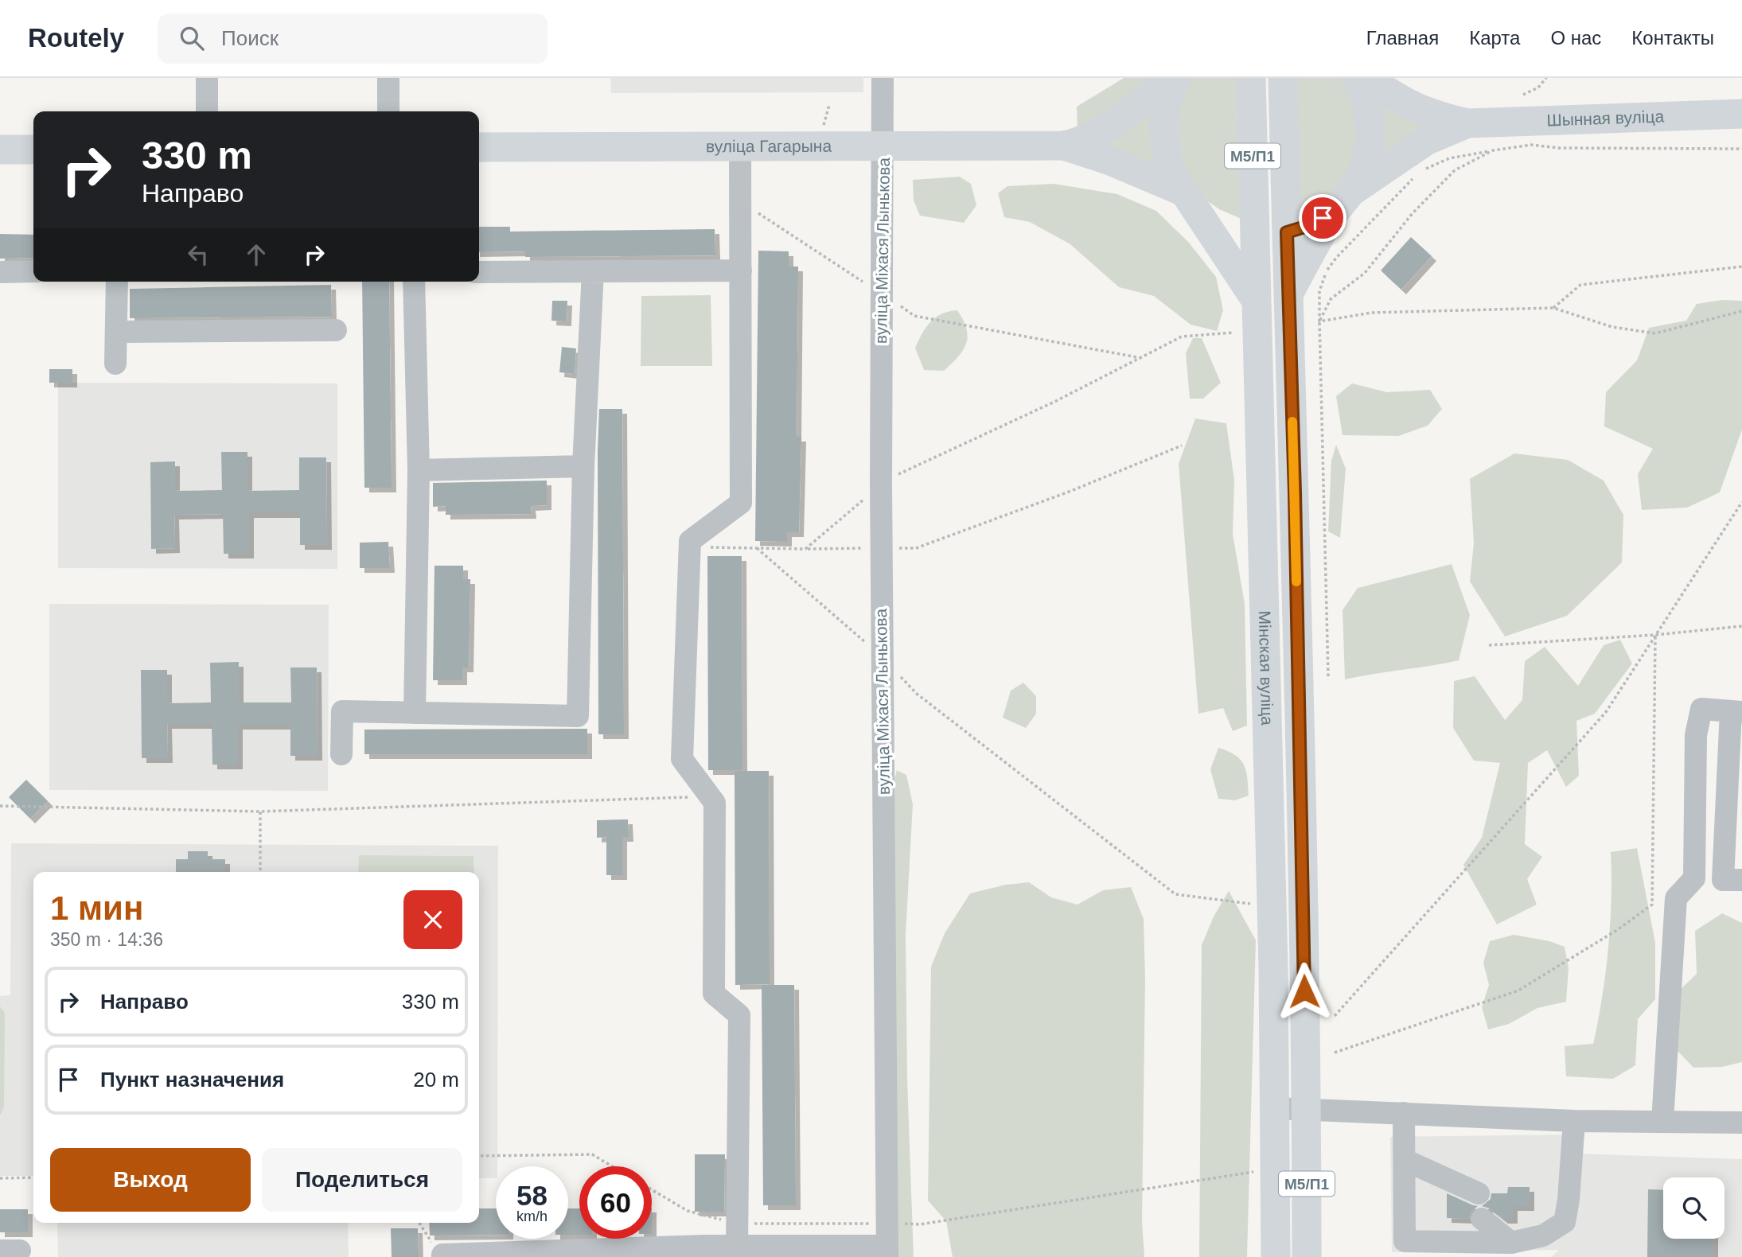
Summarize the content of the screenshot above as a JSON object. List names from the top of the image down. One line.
{"streets":{"main road":["Шынная вуліца","вуліца Гагарына","М5/П1","Мінская вуліца"],"street":["вуліца Міхася Лынькова"]},"crossings":[["Шынная вуліца","вуліца Гагарына"],["Шынная вуліца","Мінская вуліца"],["вуліца Гагарына","вуліца Міхася Лынькова"],["вуліца Гагарына","Мінская вуліца"]],"page":{"header":"Routely","search":"Поиск","nav":["Главная","Карта","О нас","Контакты"],"turn":["330 m","Направо"],"heading":["1 мин","350 m · 14:36"],"list":[{"name":"Направо","value":"330 m"},{"name":"Пункт назначения","value":"20 m"}],"buttons":["Выход","Поделиться"],"speed":"58 km/h","limit":"60"}}
